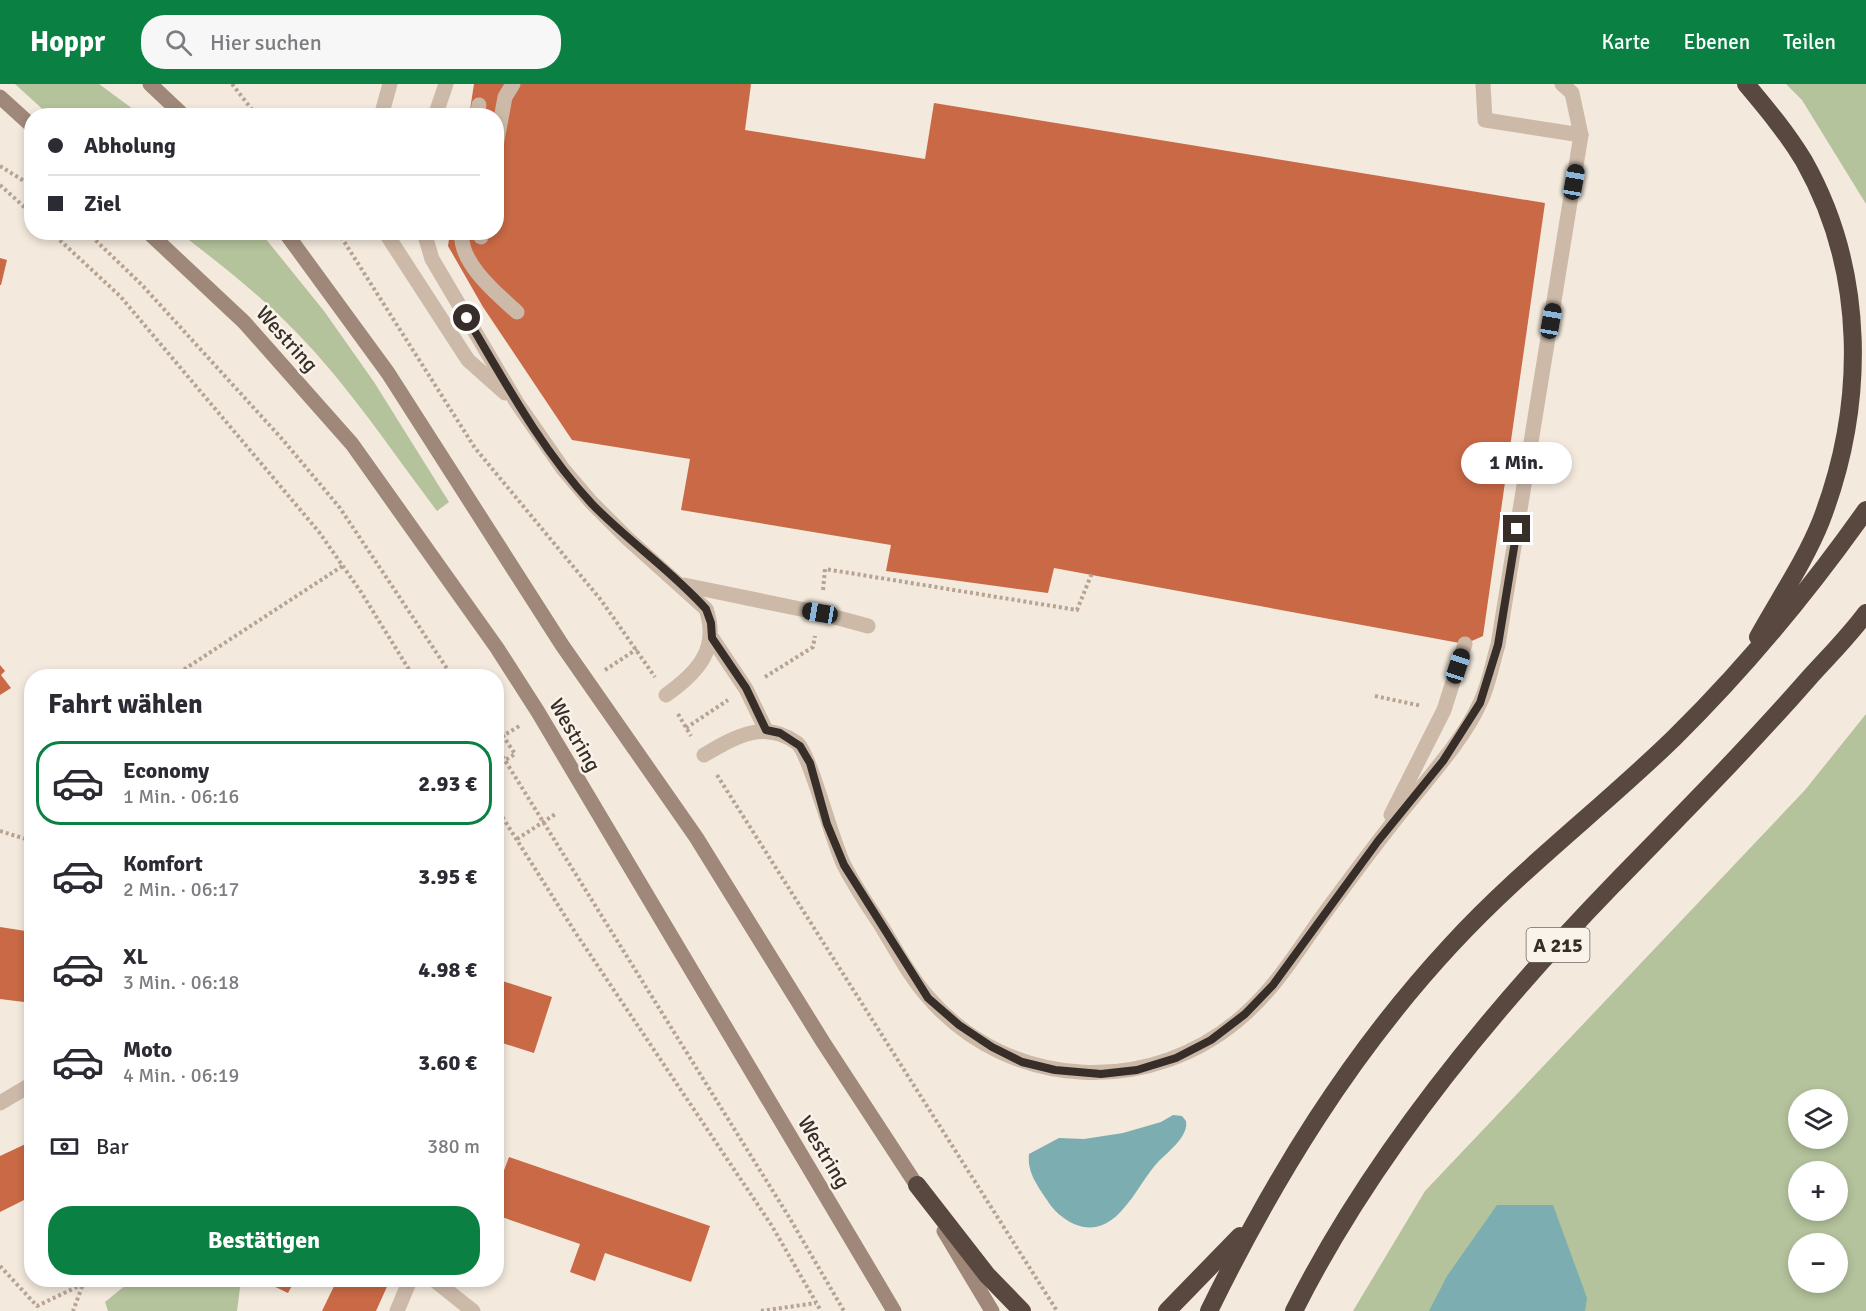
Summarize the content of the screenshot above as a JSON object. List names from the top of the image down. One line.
{"streets":{"highway":["A 215"],"main road":["Westring"]},"page":{"header":"Hoppr","search":"Hier suchen","nav":["Karte","Ebenen","Teilen"],"banner":["Abholung","Ziel"],"bubble":"1 Min.","heading":"Fahrt wählen","list":[{"name":"Economy","note":"1 Min. · 06:16","value":"2.93 €"},{"name":"Komfort","note":"2 Min. · 06:17","value":"3.95 €"},{"name":"XL","note":"3 Min. · 06:18","value":"4.98 €"},{"name":"Moto","note":"4 Min. · 06:19","value":"3.60 €"}],"map_buttons":["+","−"],"pay":["Bar","380 m"],"buttons":"Bestätigen"}}
